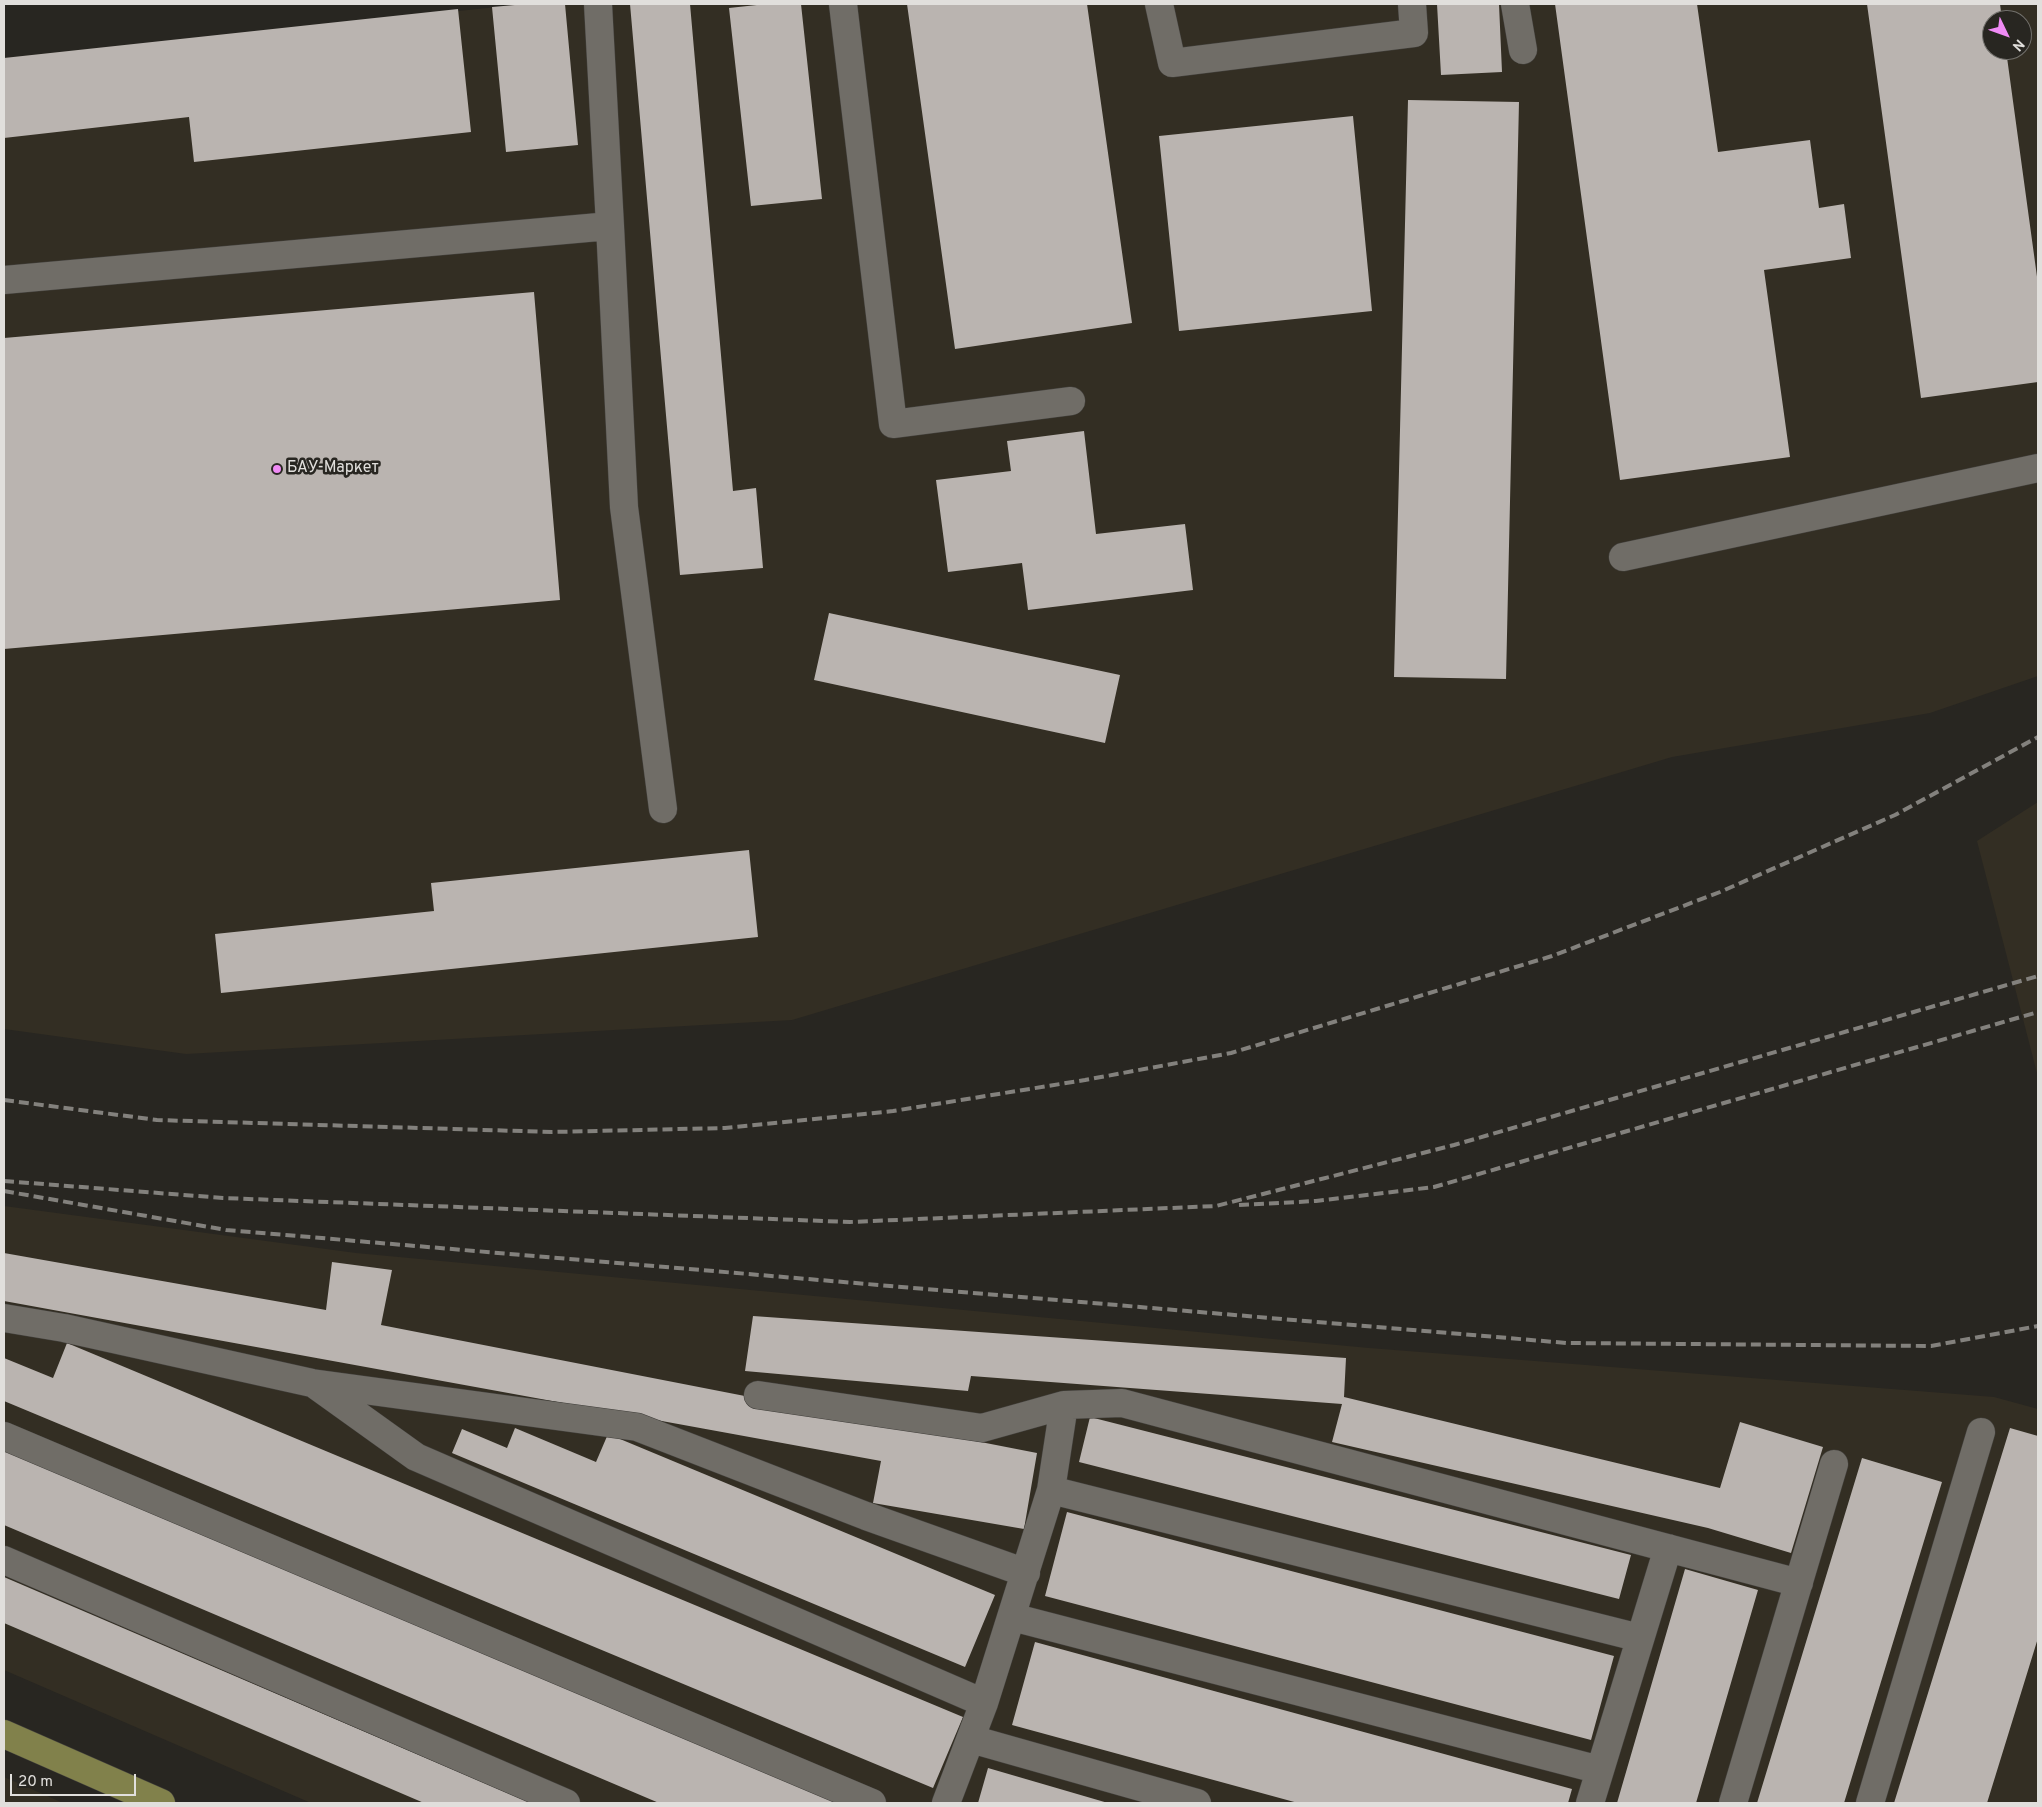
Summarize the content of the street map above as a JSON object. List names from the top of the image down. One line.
{"places":["БАУ-Маркет"],"scale_bar":"20 m","north":"bottom right"}
